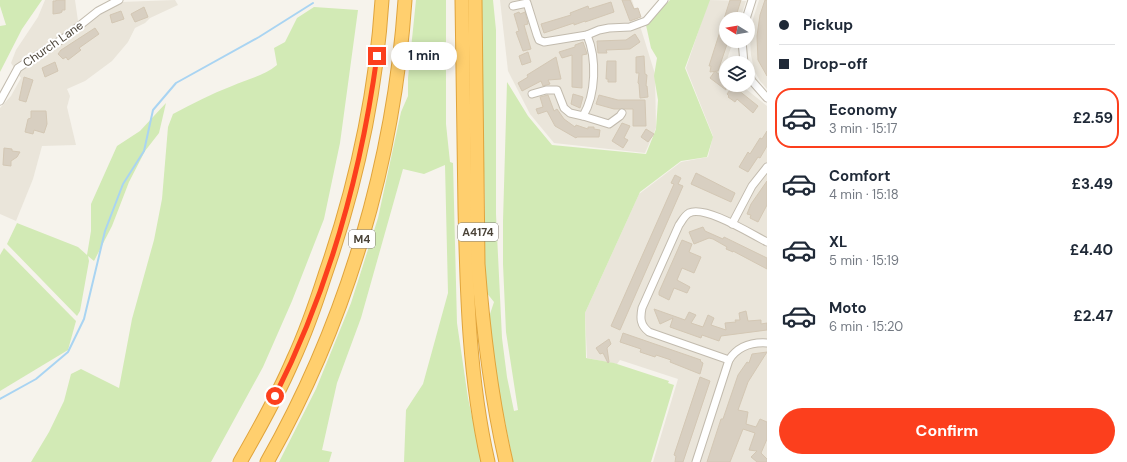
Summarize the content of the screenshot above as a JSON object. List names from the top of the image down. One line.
{"streets":{"highway":["A4174","M4"],"street":["Church Lane"]},"north":"left","page":{"banner":["Pickup","Drop-off"],"bubble":"1 min","list":[{"name":"Economy","note":"3 min · 15:17","value":"£2.59"},{"name":"Comfort","note":"4 min · 15:18","value":"£3.49"},{"name":"XL","note":"5 min · 15:19","value":"£4.40"},{"name":"Moto","note":"6 min · 15:20","value":"£2.47"}],"buttons":"Confirm"}}
